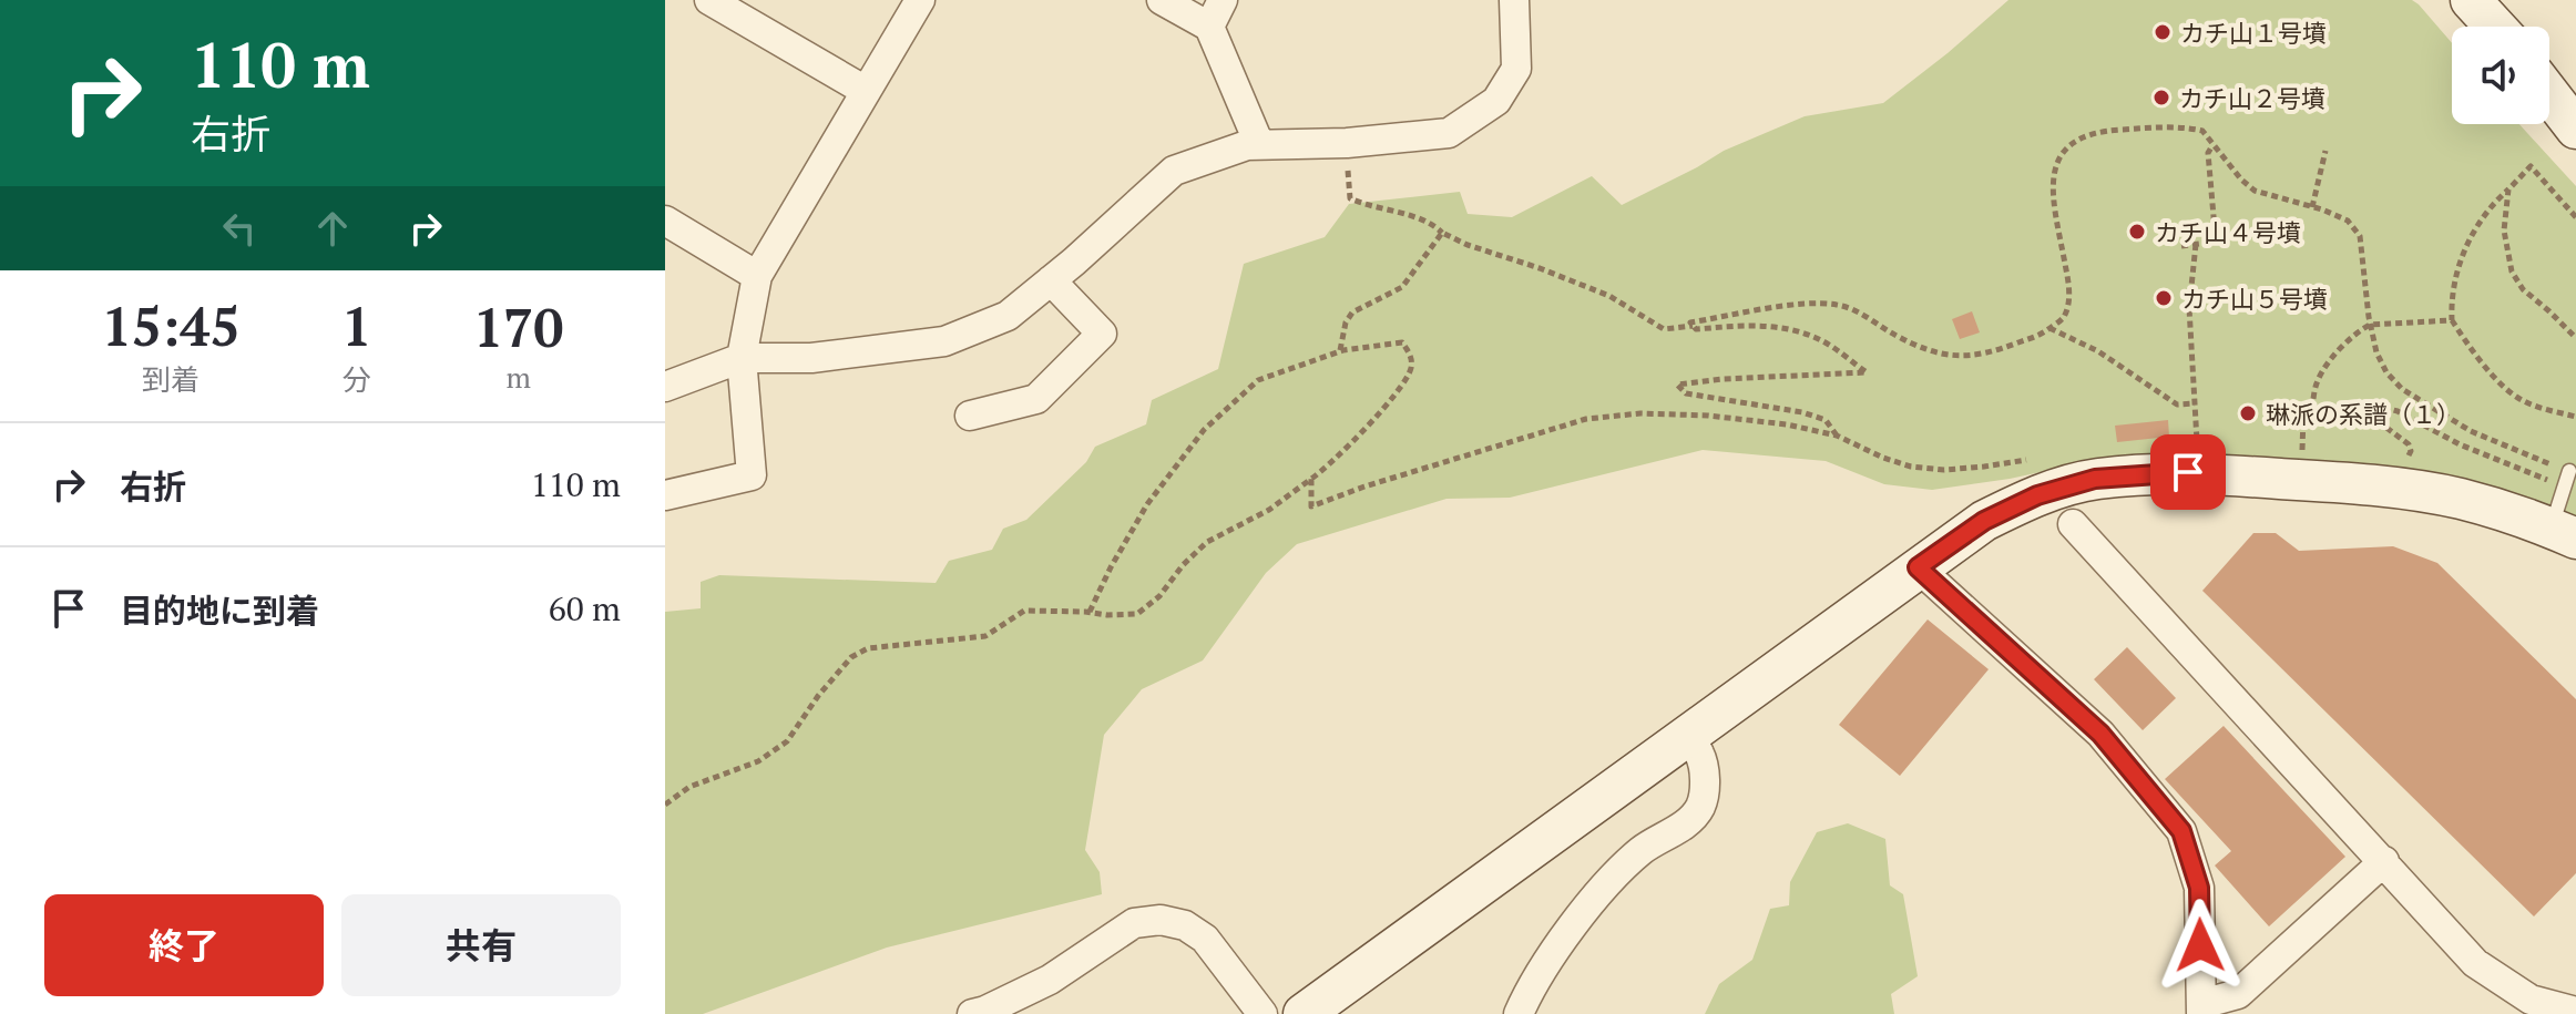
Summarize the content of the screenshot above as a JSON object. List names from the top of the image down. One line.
{"places":["カチ山１号墳","カチ山２号墳","カチ山４号墳","カチ山５号墳","琳派の系譜（１）"],"page":{"turn":["110 m","右折"],"eta":["15:45","到着","1","分","170","m"],"list":[{"name":"右折","value":"110 m"},{"name":"目的地に到着","value":"60 m"}],"buttons":["終了","共有"]}}
